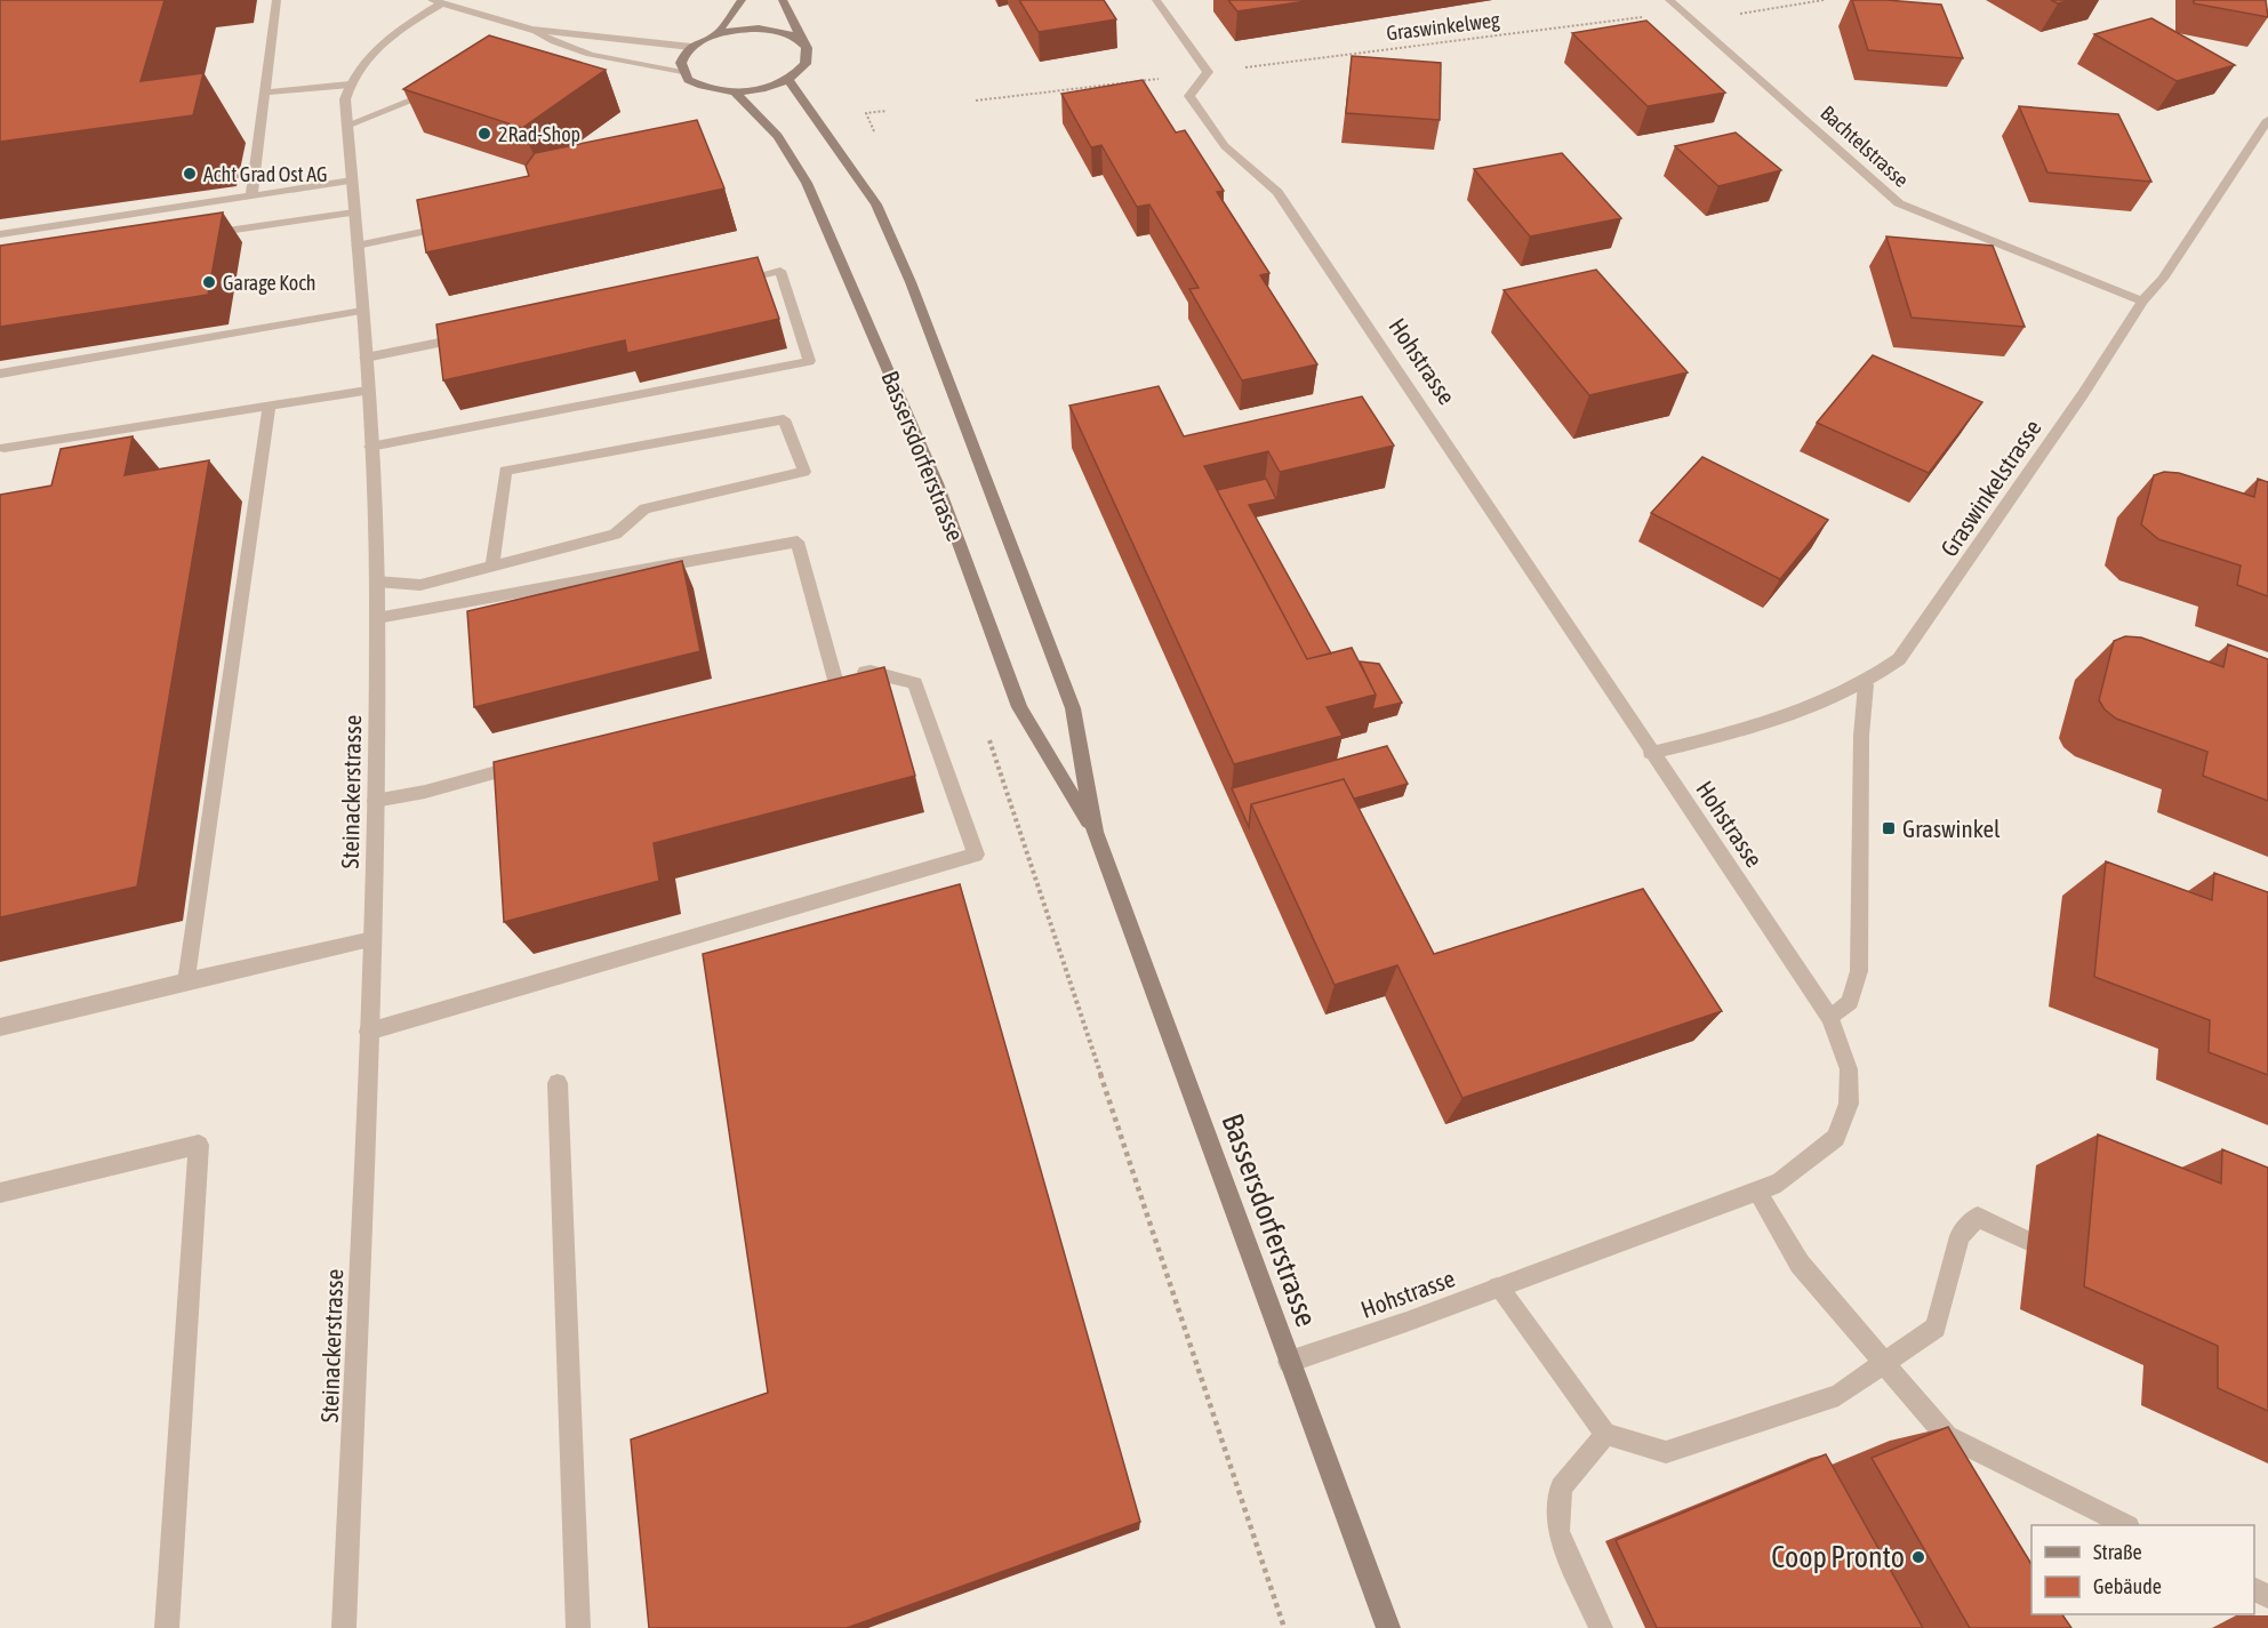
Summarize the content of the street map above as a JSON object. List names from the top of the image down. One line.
{"streets":{"main road":["Bassersdorferstrasse"],"street":["Bachtelstrasse","Hohstrasse","Graswinkelstrasse","Steinackerstrasse"],"path":["Graswinkelweg"]},"crossings":[["Graswinkelweg","Bachtelstrasse"],["Graswinkelweg","Hohstrasse"],["Bachtelstrasse","Graswinkelstrasse"],["Hohstrasse","Bassersdorferstrasse"],["Hohstrasse","Graswinkelstrasse"]],"places":{"other":["2Rad-Shop","Acht Grad Ost AG","Garage Koch","Coop Pronto"],"transit":["Graswinkel"]},"legend":["Straße","Gebäude"]}
